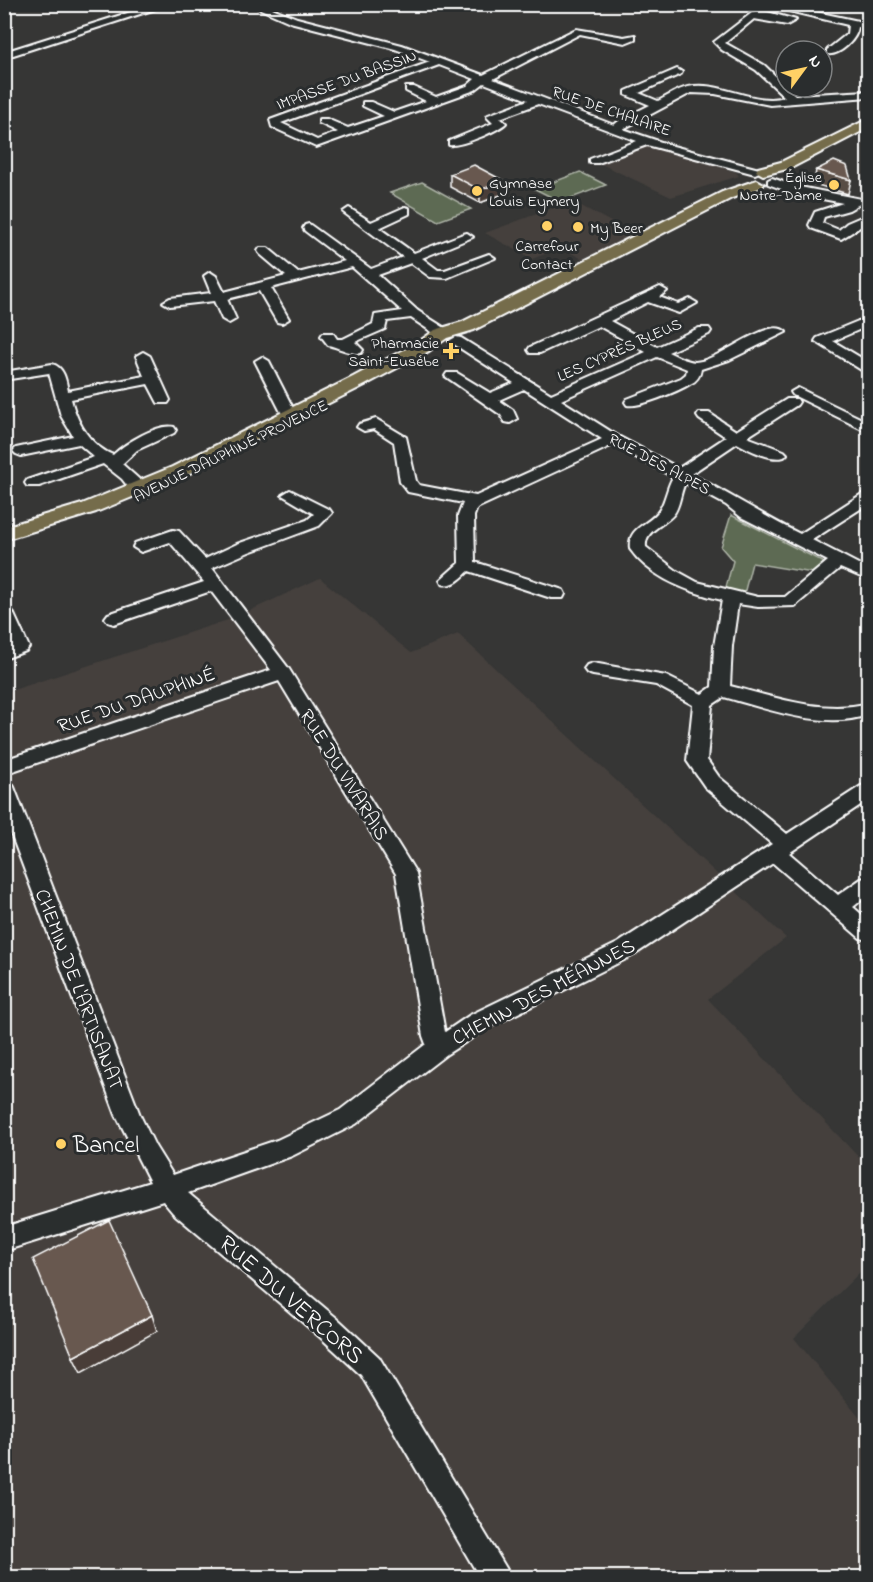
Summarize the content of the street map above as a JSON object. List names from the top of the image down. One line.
{"streets":{"main road":["AVENUE DAUPHINÉ PROVENCE"],"street":["IMPASSE DU BASSIN","RUE DE CHALAIRE","LES CYPRÈS BLEUS","RUE DES ALPES","RUE DU DAUPHINÉ","RUE DU VIVARAIS","CHEMIN DE L'ARTISANAT","CHEMIN DES MÉANNES","RUE DU VERCORS"]},"crossings":[["IMPASSE DU BASSIN","RUE DE CHALAIRE"],["RUE DE CHALAIRE","AVENUE DAUPHINÉ PROVENCE"],["LES CYPRÈS BLEUS","RUE DES ALPES"],["AVENUE DAUPHINÉ PROVENCE","RUE DES ALPES"],["RUE DU DAUPHINÉ","RUE DU VIVARAIS"],["RUE DU VIVARAIS","CHEMIN DES MÉANNES"],["CHEMIN DE L'ARTISANAT","CHEMIN DES MÉANNES"],["CHEMIN DE L'ARTISANAT","RUE DU VERCORS"],["CHEMIN DES MÉANNES","RUE DU VERCORS"]],"places":{"other":["Église Notre-Dame","Gymnase Louis Eymery","Carrefour Contact","My Beer","Bancel"],"health":["Pharmacie Saint-Eusèbe"]},"north":"top right"}
